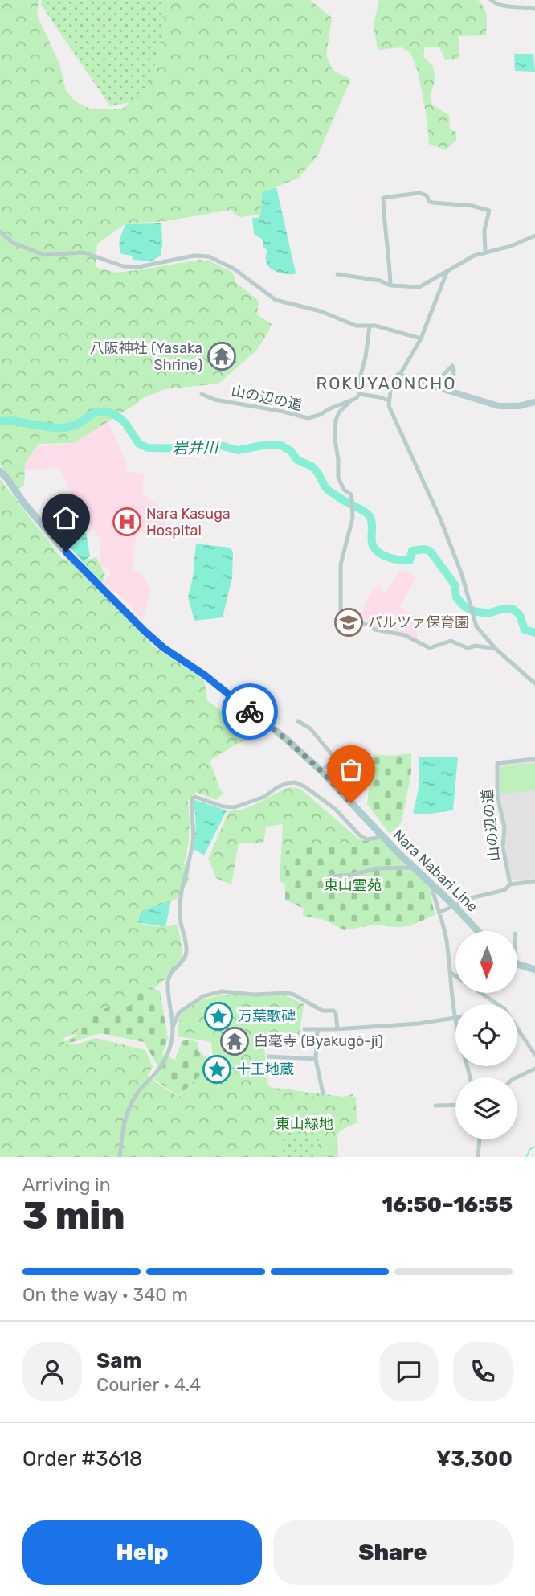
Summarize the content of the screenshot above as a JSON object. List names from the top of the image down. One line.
{"streets":{"main road":["Nara Nabari Line"],"street":["山の辺の道"]},"districts":["ROKUYAONCHO"],"water":["岩井川"],"parks":["東山霊苑","東山緑地"],"places":{"temple":["八阪神社 (Yasaka Shrine)","白毫寺 (Byakugō-ji)"],"hospital":["Nara Kasuga Hospital"],"school or university":["パルツァ保育園"],"place":["万葉歌碑","十王地蔵"]},"north":"bottom","page":{"heading":["3 min","Arriving in","16:50–16:55"],"panel":["Sam","Courier · 4.4","Order #3618","¥3,300"],"bar":"On the way · 340 m","buttons":["Help","Share"]}}
